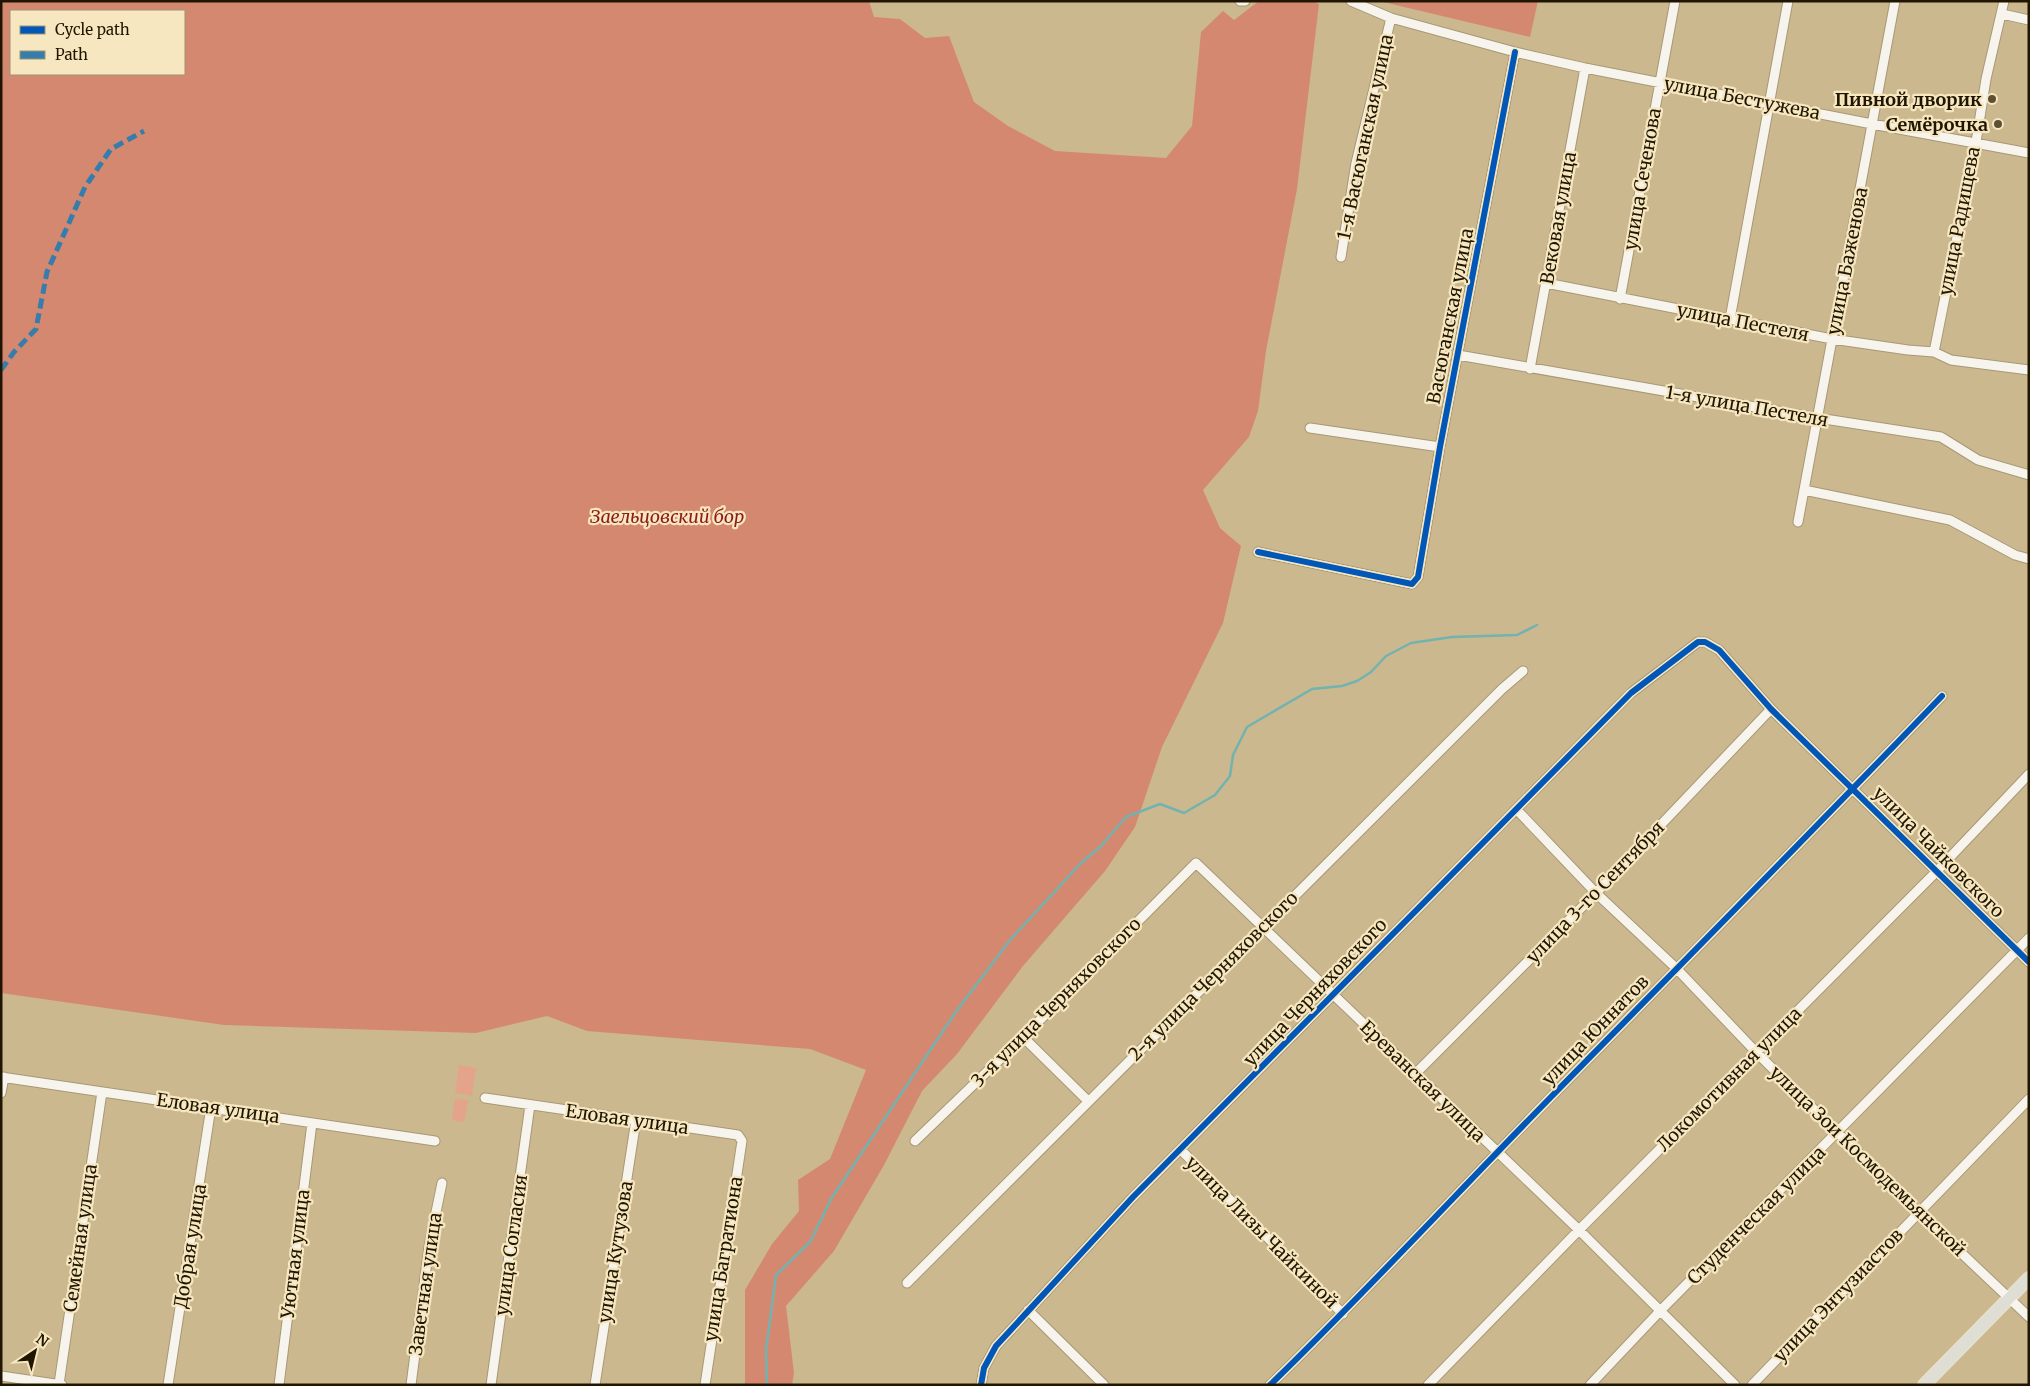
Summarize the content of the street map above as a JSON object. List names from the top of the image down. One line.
{"streets":{"street":["улица Бестужева","1-я Васюганская улица","улица Сеченова","Вековая улица","улица Радищева","улица Баженова","Васюганская улица","улица Пестеля","1-я улица Пестеля","улица Чайковского","улица 3-го Сентября","2-я улица Черняховского","улица Черняховского","3-я улица Черняховского","улица Юннатов","Локомотивная улица","Ереванская улица","Еловая улица","улица Зои Космодемьянской","Студенческая улица","улица Лизы Чайкиной","Семейная улица","улица Согласия","Добрая улица","улица Кутузова","Уютная улица","улица Багратиона","Заветная улица","улица Энтузиастов"]},"crossings":[["улица Бестужева","1-я Васюганская улица"],["улица Бестужева","улица Сеченова"],["улица Бестужева","Вековая улица"],["улица Бестужева","улица Радищева"],["улица Бестужева","улица Баженова"],["улица Бестужева","Васюганская улица"],["улица Сеченова","улица Пестеля"],["Вековая улица","улица Пестеля"],["Вековая улица","1-я улица Пестеля"],["улица Радищева","улица Пестеля"],["улица Баженова","улица Пестеля"],["улица Баженова","1-я улица Пестеля"],["Васюганская улица","1-я улица Пестеля"],["улица Чайковского","улица 3-го Сентября"],["улица Чайковского","улица Черняховского"],["улица Чайковского","улица Юннатов"],["улица Чайковского","Локомотивная улица"],["улица Чайковского","Студенческая улица"],["улица 3-го Сентября","Ереванская улица"],["улица 3-го Сентября","улица Зои Космодемьянской"],["2-я улица Черняховского","Ереванская улица"],["улица Черняховского","Ереванская улица"],["улица Черняховского","улица Зои Космодемьянской"],["улица Черняховского","улица Лизы Чайкиной"],["3-я улица Черняховского","Ереванская улица"],["улица Юннатов","Ереванская улица"],["улица Юннатов","улица Зои Космодемьянской"],["улица Юннатов","улица Лизы Чайкиной"],["Локомотивная улица","Ереванская улица"],["Локомотивная улица","улица Зои Космодемьянской"],["Ереванская улица","Студенческая улица"],["Еловая улица","Семейная улица"],["Еловая улица","улица Согласия"],["Еловая улица","Добрая улица"],["Еловая улица","улица Кутузова"],["Еловая улица","Уютная улица"],["Еловая улица","улица Багратиона"],["улица Зои Космодемьянской","Студенческая улица"],["улица Зои Космодемьянской","улица Энтузиастов"]],"parks":["Заельцовский бор"],"places":["Пивной дворик","Семёрочка"],"legend":["Cycle path","Path"],"north":"top right"}
